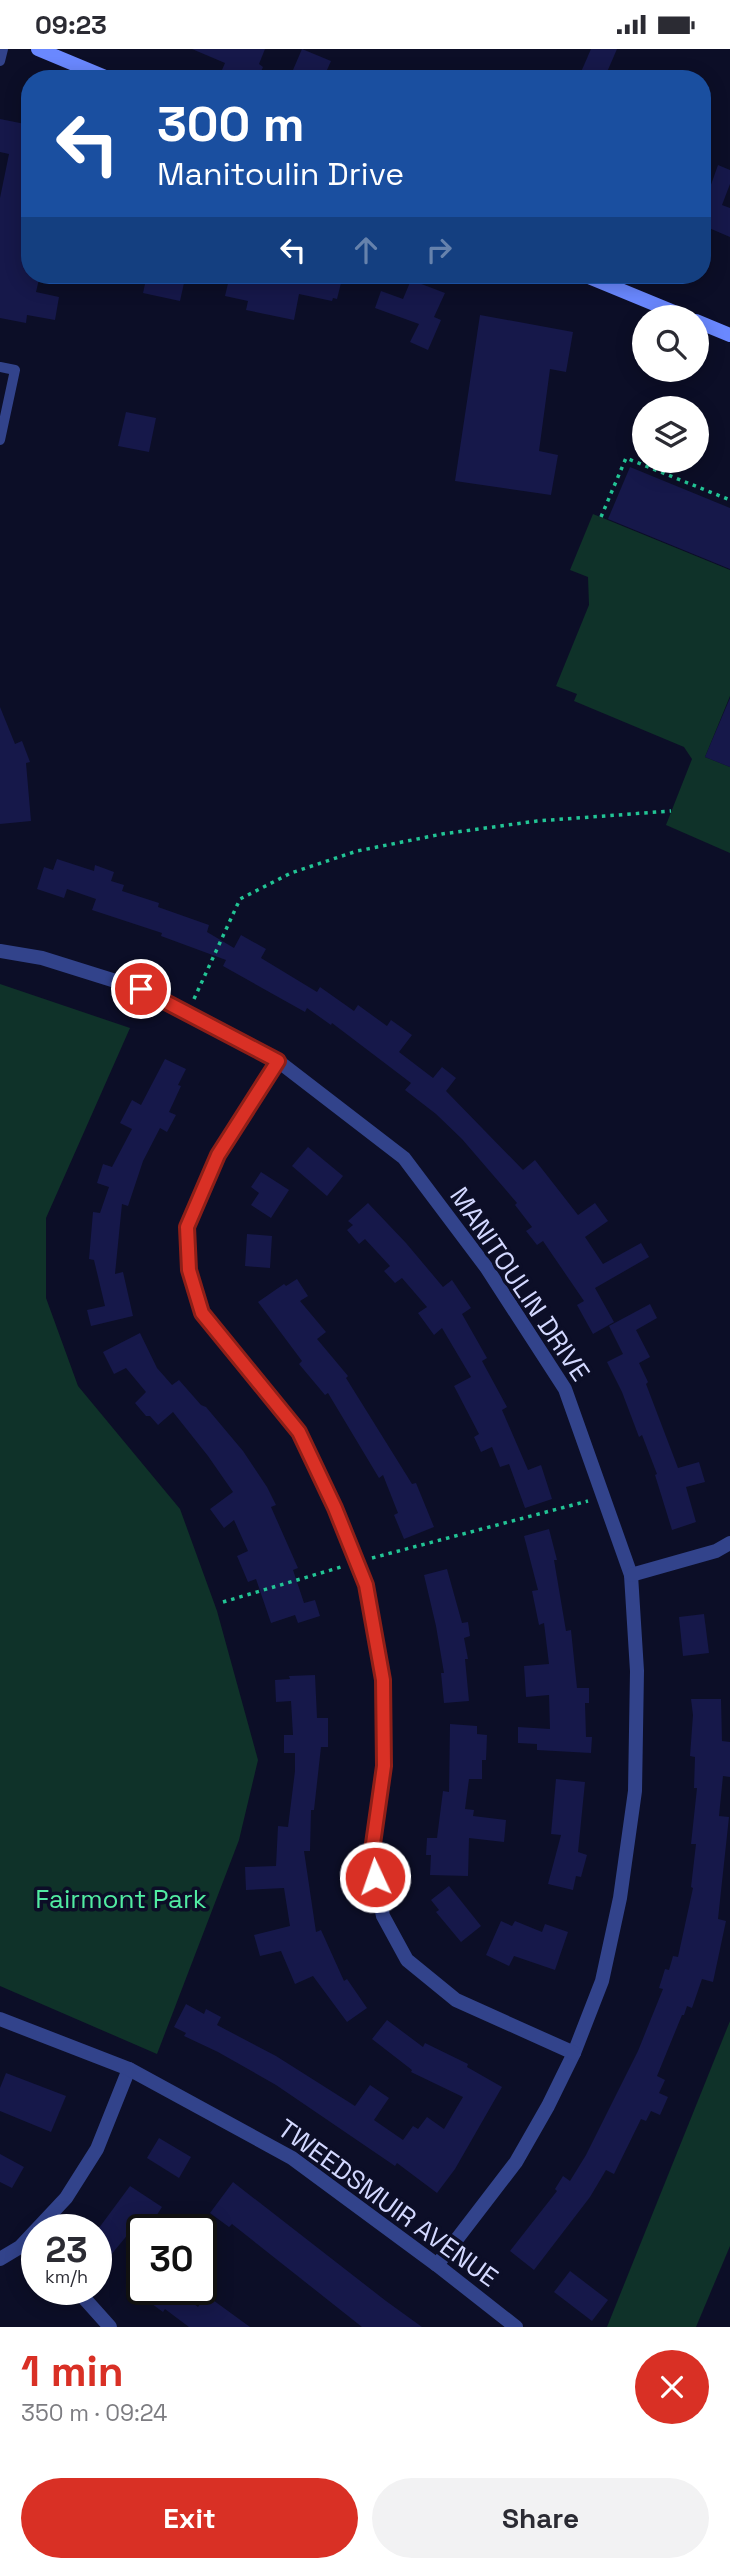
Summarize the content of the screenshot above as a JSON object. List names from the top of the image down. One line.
{"streets":{"street":["MANITOULIN DRIVE","TWEEDSMUIR AVENUE"]},"crossings":[["MANITOULIN DRIVE","TWEEDSMUIR AVENUE"]],"parks":["Fairmont Park"],"page":{"status":"09:23","turn":["300 m","Manitoulin Drive"],"speed":"23 km/h","limit":"30","heading":["1 min","350 m · 09:24"],"buttons":["Exit","Share"]}}
